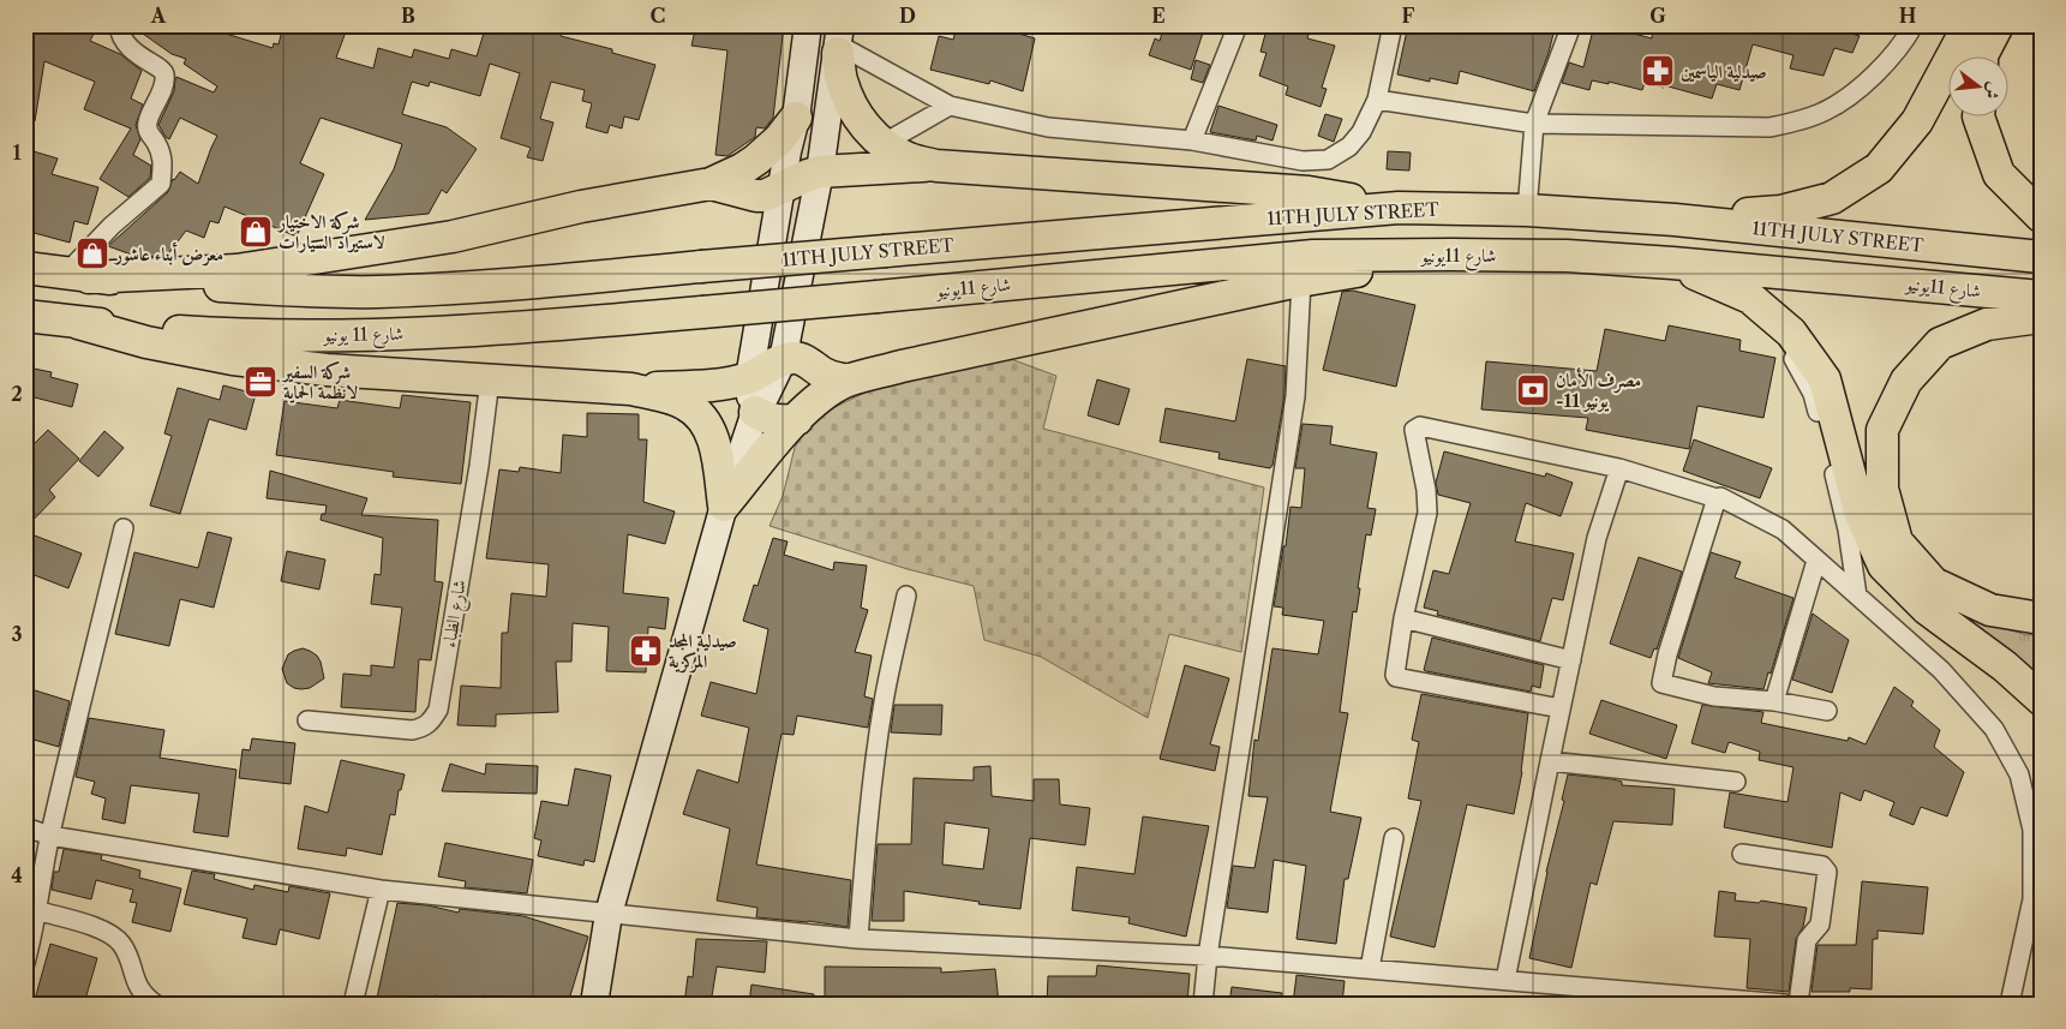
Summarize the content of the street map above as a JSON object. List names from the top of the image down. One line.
{"streets":{"highway":["11TH JULY STREET","شارع 11يونيو","شارع 11 يونيو"],"street":["شارع الظباء"]},"crossings":[["شارع 11يونيو","شارع 11 يونيو"]],"places":{"pharmacy":["صيدلية الياسمين","صيدلية المجد المركزية"],"shop":["شركة الاختيار لاستيراد السيارات","معرض أبناء عاشور"],"office":["شركة السفير لانظمة الحماية"],"bank":["مصرف الأمان -11 يونيو"]},"north":"right","grid":{"columns":["A","B","C","D","E","F","G","H"],"rows":["1","2","3","4"]}}
